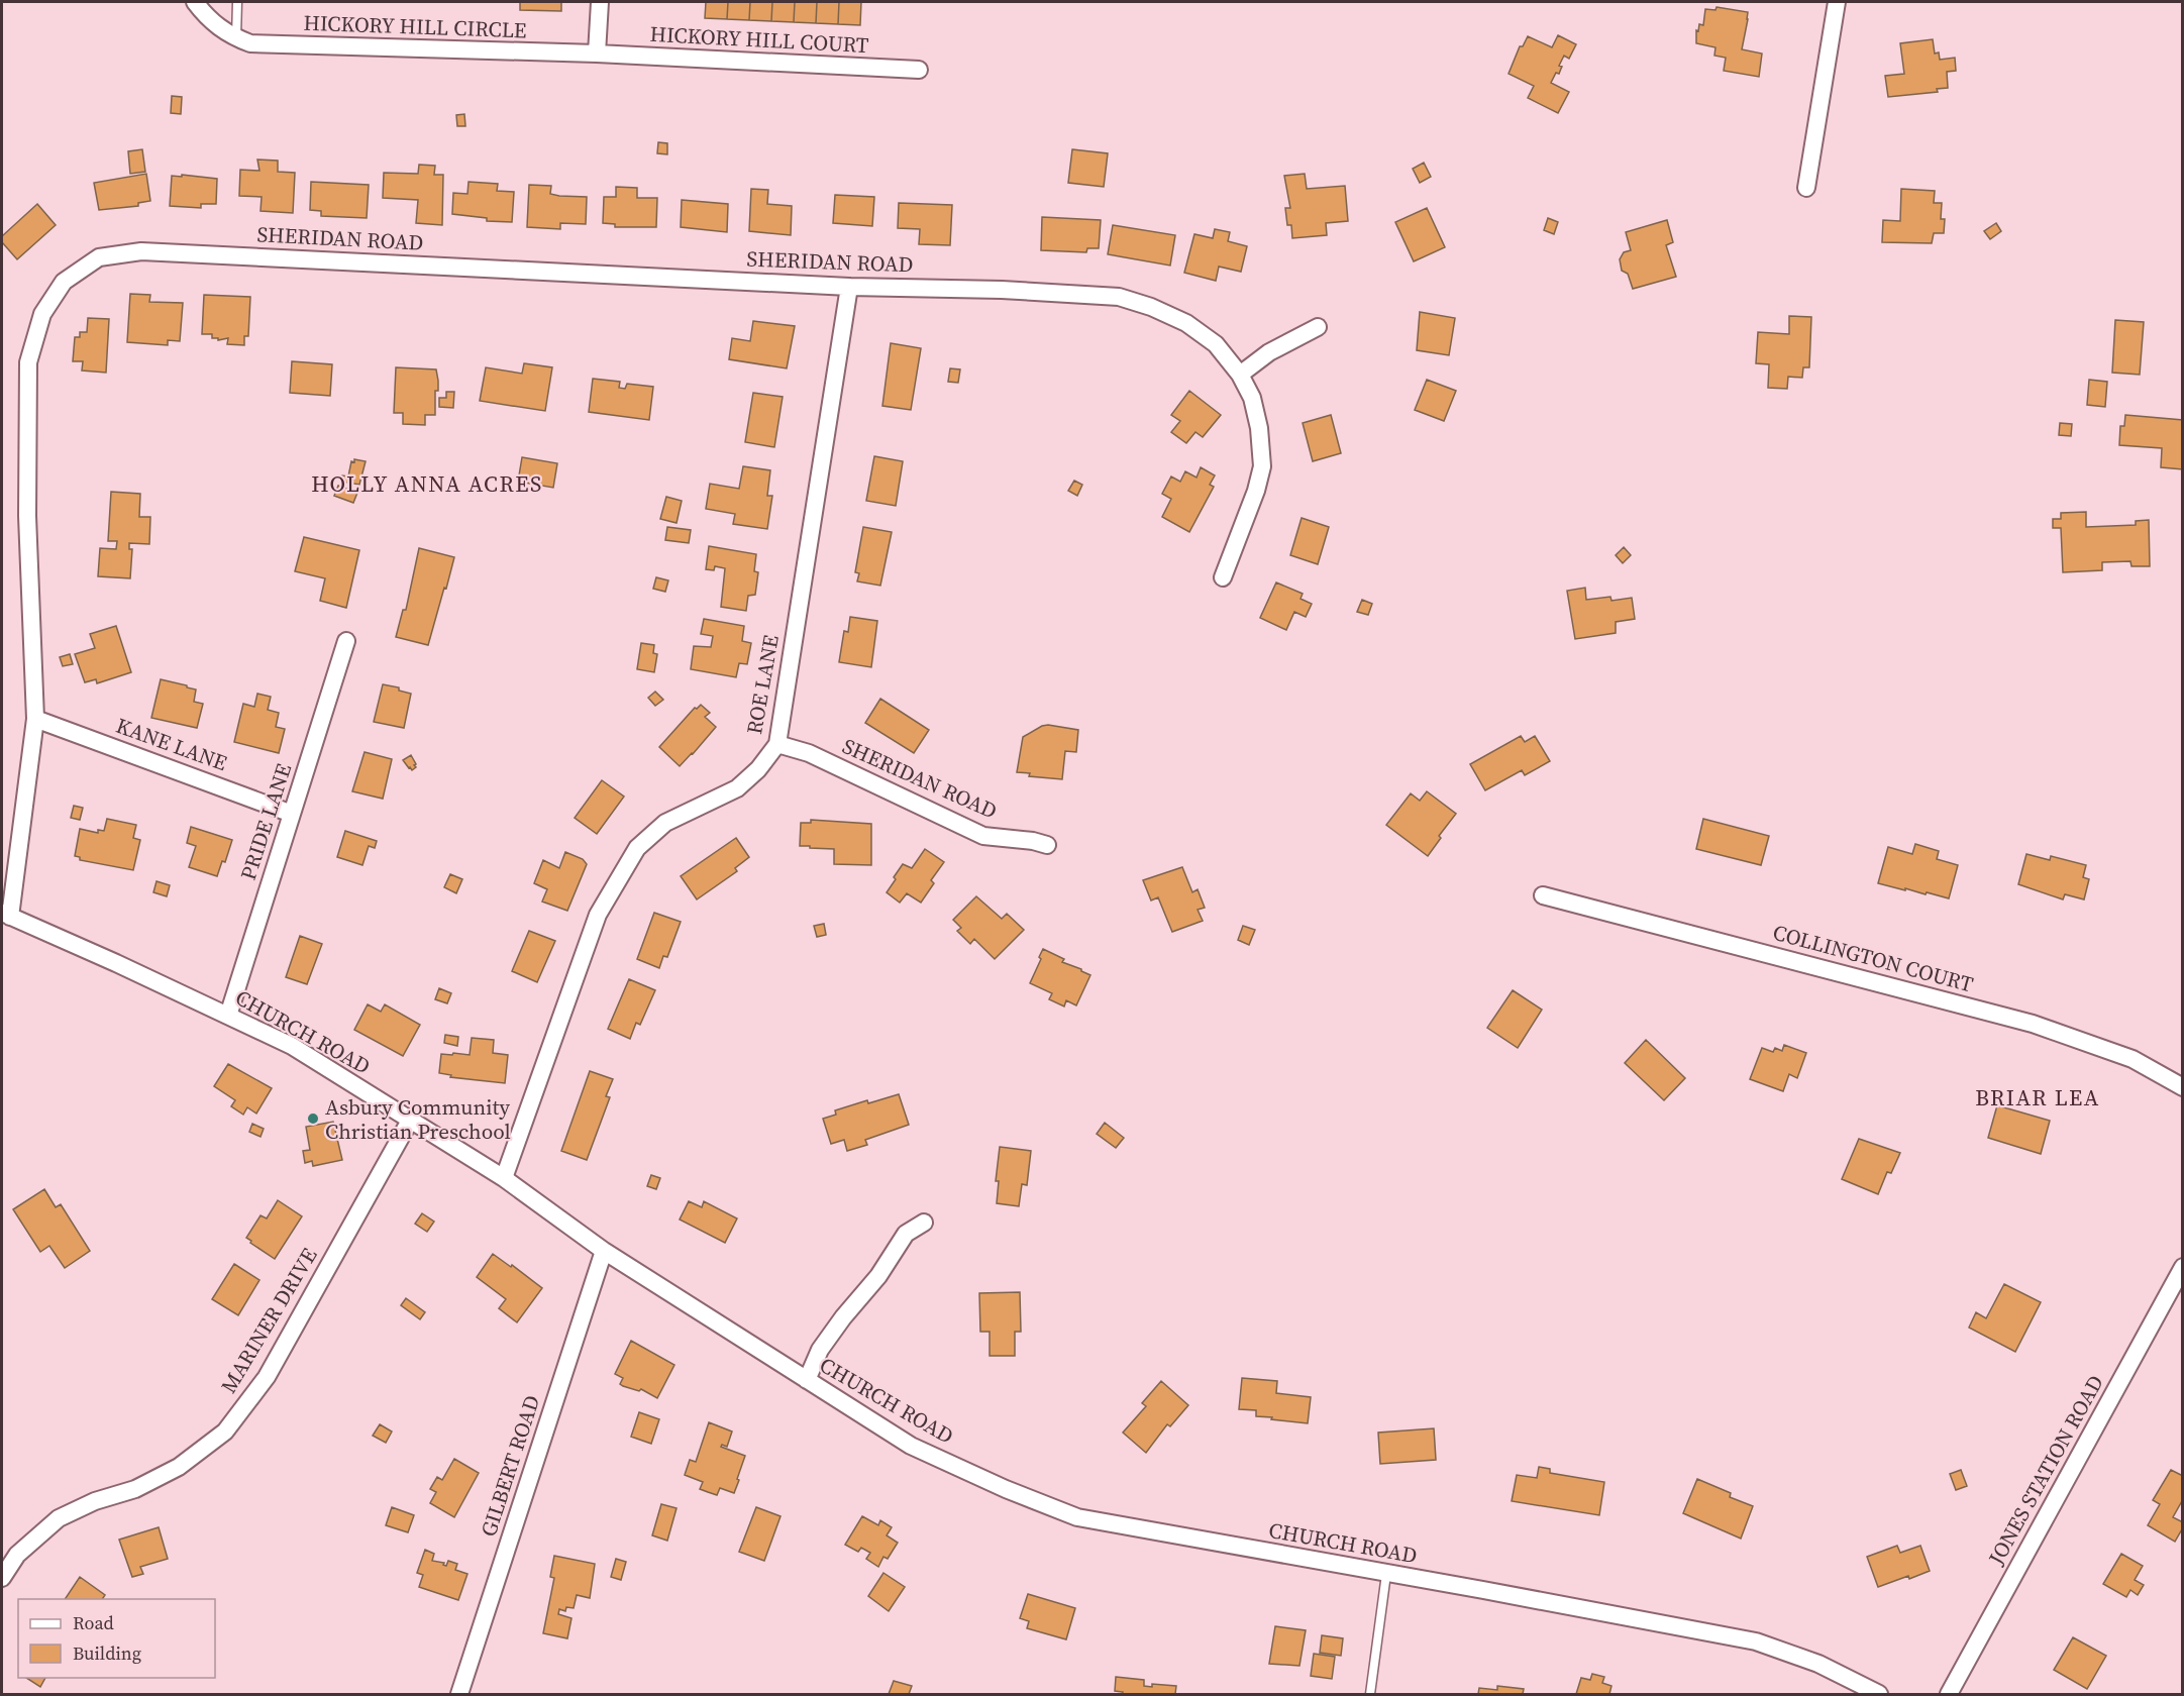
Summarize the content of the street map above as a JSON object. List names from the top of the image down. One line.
{"streets":{"street":["HICKORY HILL CIRCLE","HICKORY HILL COURT","SHERIDAN ROAD","ROE LANE","KANE LANE","PRIDE LANE","COLLINGTON COURT","CHURCH ROAD","MARINER DRIVE","GILBERT ROAD","JONES STATION ROAD"]},"crossings":[["HICKORY HILL CIRCLE","HICKORY HILL COURT"],["SHERIDAN ROAD","ROE LANE"],["SHERIDAN ROAD","KANE LANE"],["SHERIDAN ROAD","CHURCH ROAD"],["ROE LANE","CHURCH ROAD"],["KANE LANE","PRIDE LANE"],["PRIDE LANE","CHURCH ROAD"],["CHURCH ROAD","MARINER DRIVE"],["CHURCH ROAD","GILBERT ROAD"]],"districts":["HOLLY ANNA ACRES","BRIAR LEA"],"places":["Asbury Community Christian Preschool"],"legend":["Road","Building"]}
